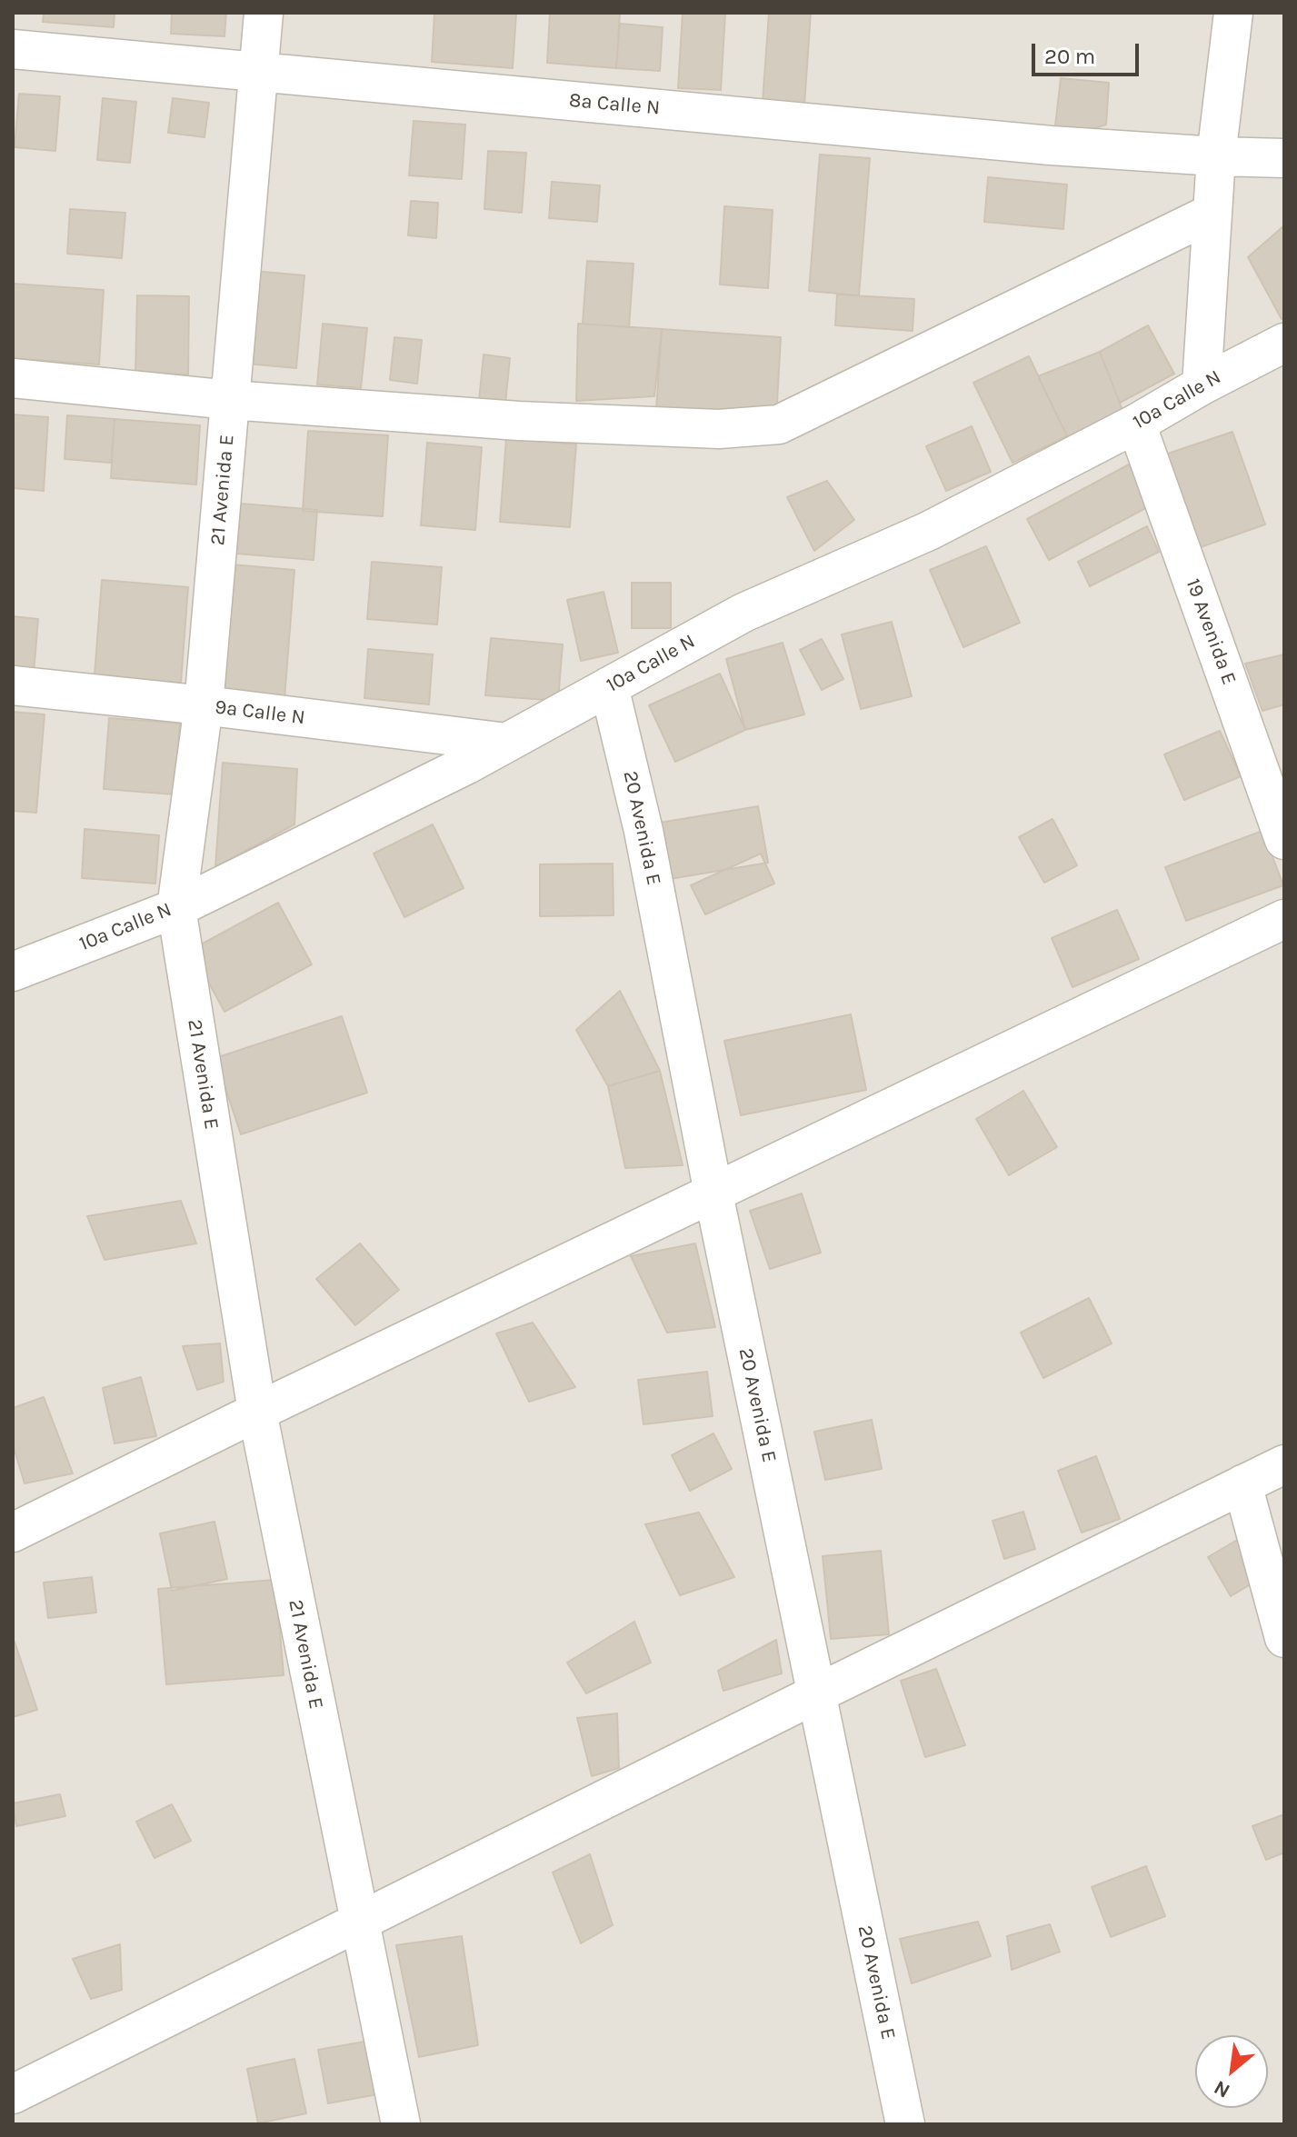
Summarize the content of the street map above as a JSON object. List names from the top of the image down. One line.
{"streets":{"street":["8a Calle N","10a Calle N","21 Avenida E","19 Avenida E","9a Calle N","20 Avenida E"]},"crossings":[["8a Calle N","21 Avenida E"],["10a Calle N","21 Avenida E"],["10a Calle N","19 Avenida E"],["10a Calle N","9a Calle N"],["10a Calle N","20 Avenida E"],["21 Avenida E","9a Calle N"]],"scale_bar":"20 m","north":"bottom left"}
